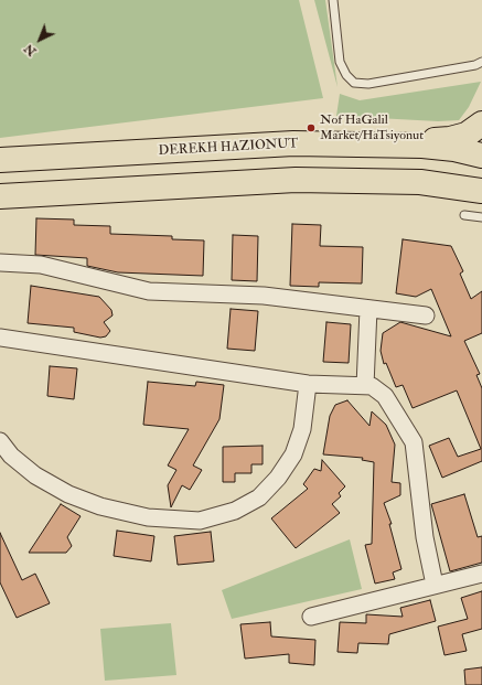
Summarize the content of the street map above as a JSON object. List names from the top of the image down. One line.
{"streets":{"highway":["DEREKH HAZIONUT"]},"places":["Nof HaGalil Market/HaTsiyonut"],"north":"bottom left"}
